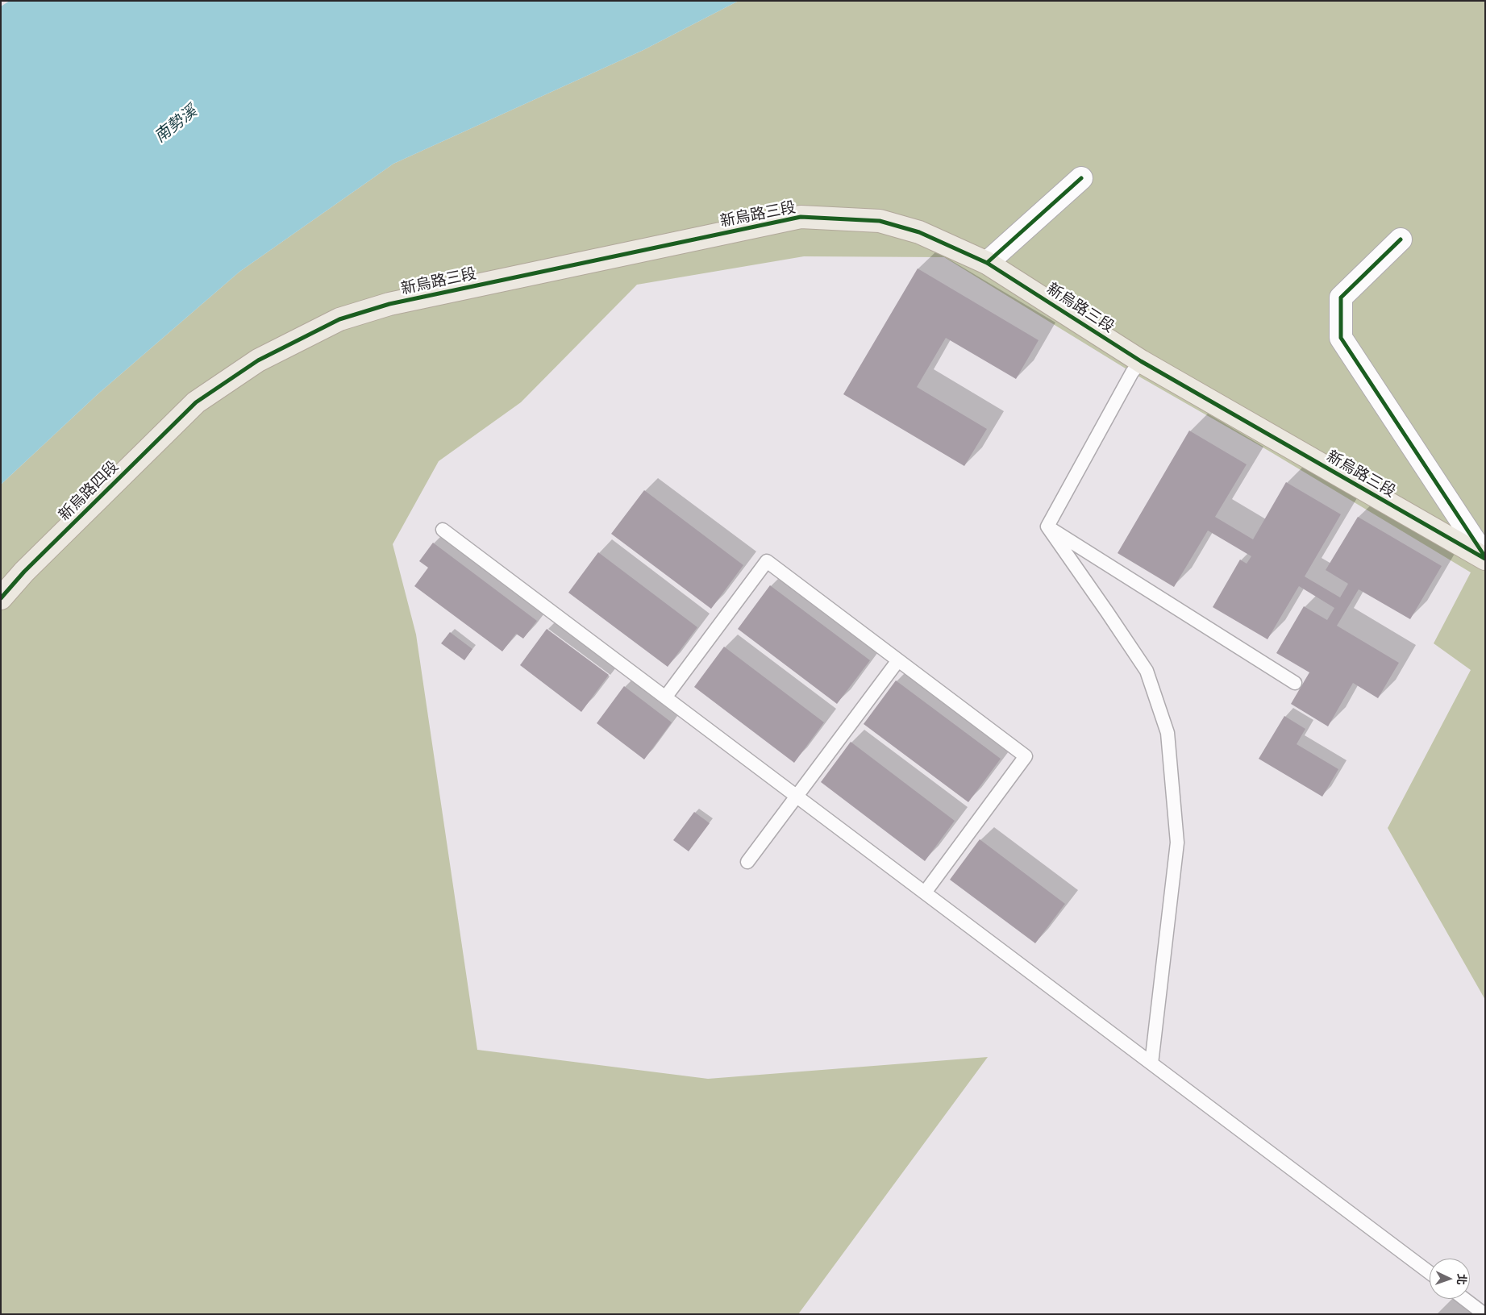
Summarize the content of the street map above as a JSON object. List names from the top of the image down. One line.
{"streets":{"main road":["新烏路三段","新烏路四段"]},"crossings":[["新烏路三段","新烏路四段"]],"water":["南勢溪"],"north":"right"}
